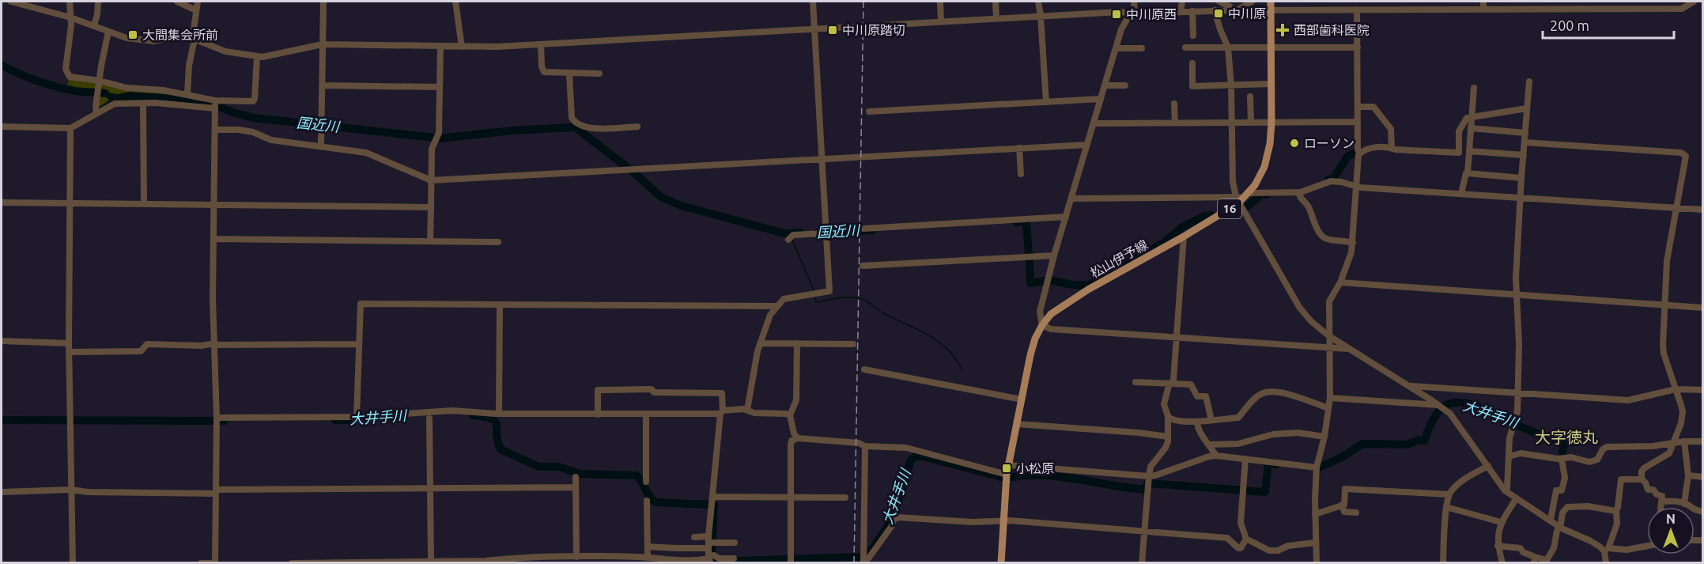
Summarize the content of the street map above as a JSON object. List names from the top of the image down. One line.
{"streets":{"main road":["16","松山伊予線"]},"districts":["大字徳丸"],"water":["国近川","大井手川"],"places":{"transit":["中川原","中川原西","中川原踏切","大間集会所前","小松原"],"health":["西部歯科医院"],"other":["ローソン"]},"scale_bar":"200 m","north":"top"}
